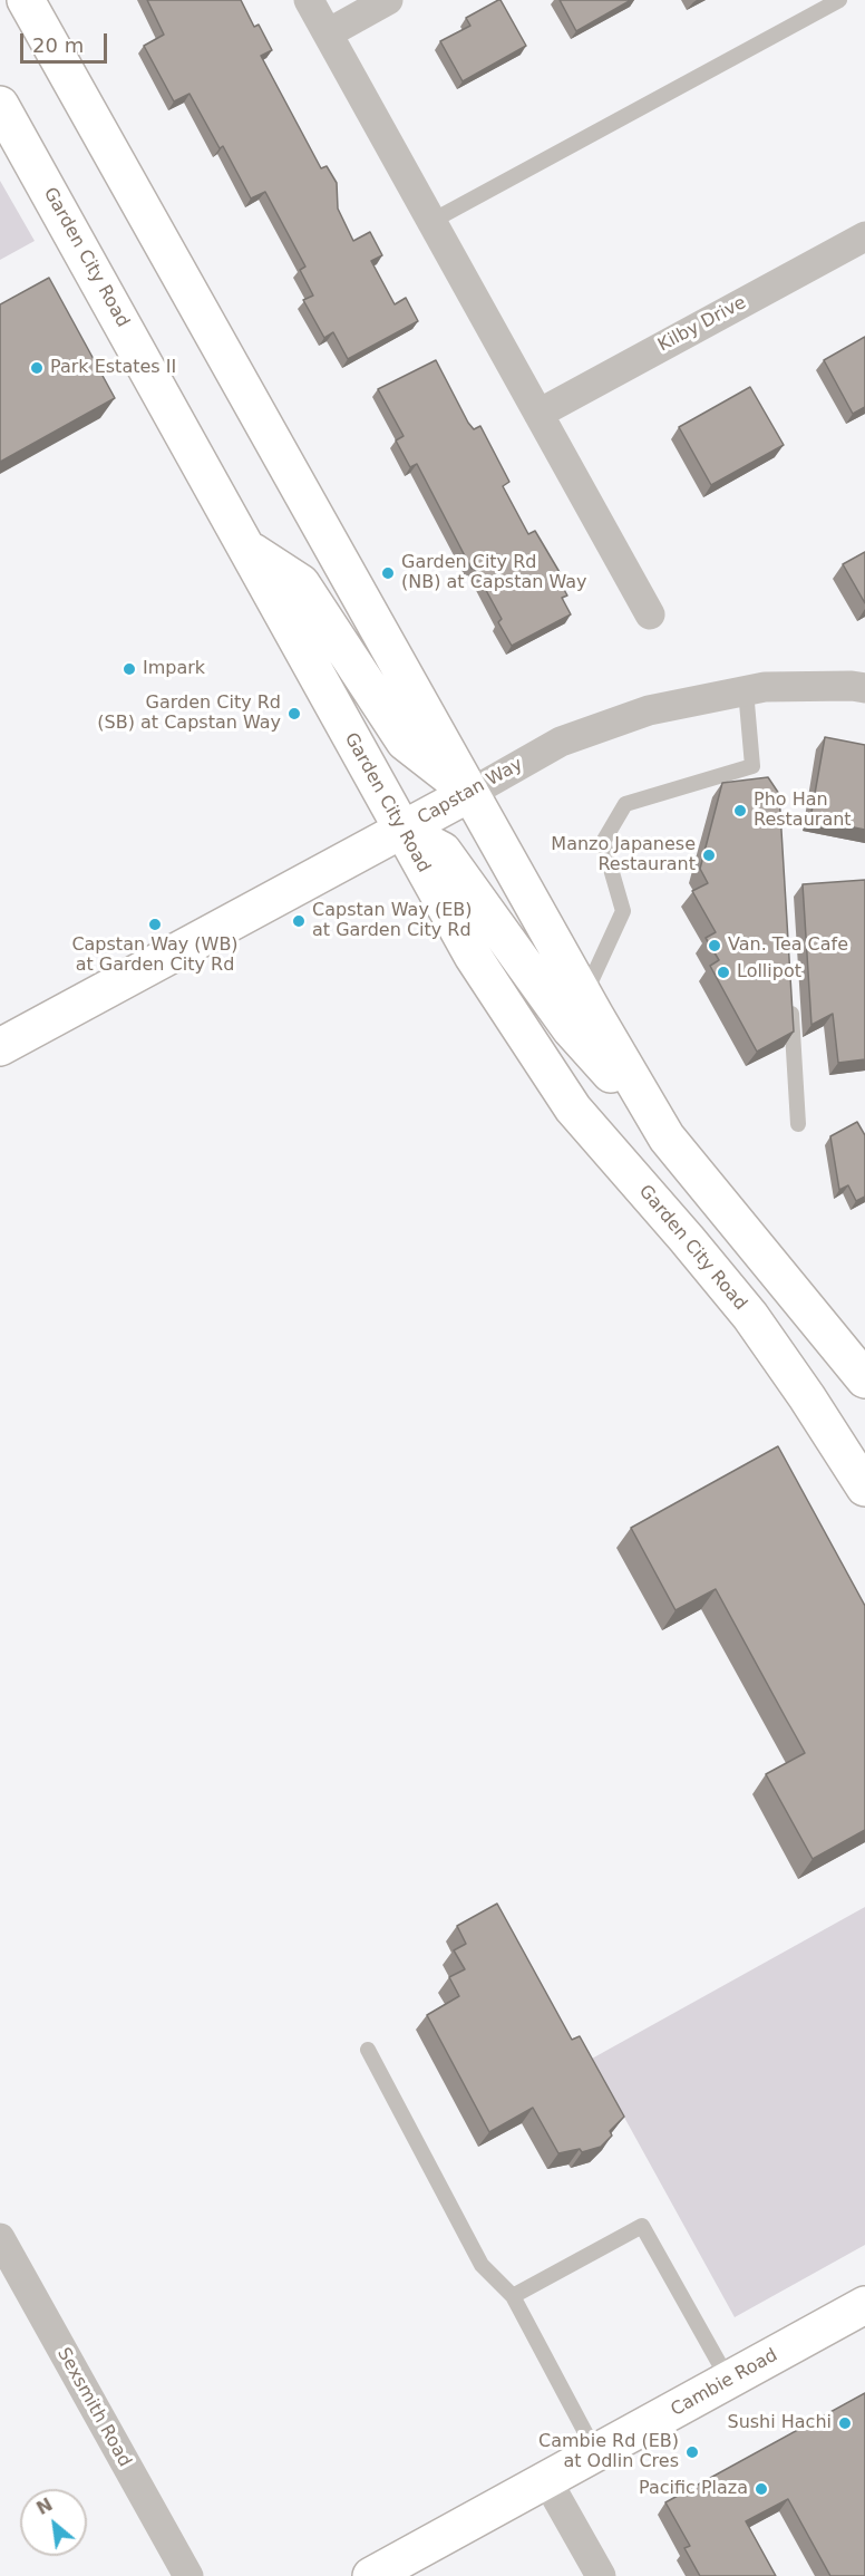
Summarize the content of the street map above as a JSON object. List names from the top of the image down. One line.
{"streets":{"main road":["Garden City Road","Capstan Way","Cambie Road"],"street":["Kilby Drive","Sexsmith Road"]},"crossings":[["Garden City Road","Capstan Way"]],"places":["Park Estates II","Garden City Rd (NB) at Capstan Way","Impark","Garden City Rd (SB) at Capstan Way","Pho Han Restaurant","Manzo Japanese Restaurant","Capstan Way (EB) at Garden City Rd","Capstan Way (WB) at Garden City Rd","Van. Tea Cafe","Lollipot","Sushi Hachi","Cambie Rd (EB) at Odlin Cres","Pacific Plaza"],"scale_bar":"20 m","north":"top left"}
